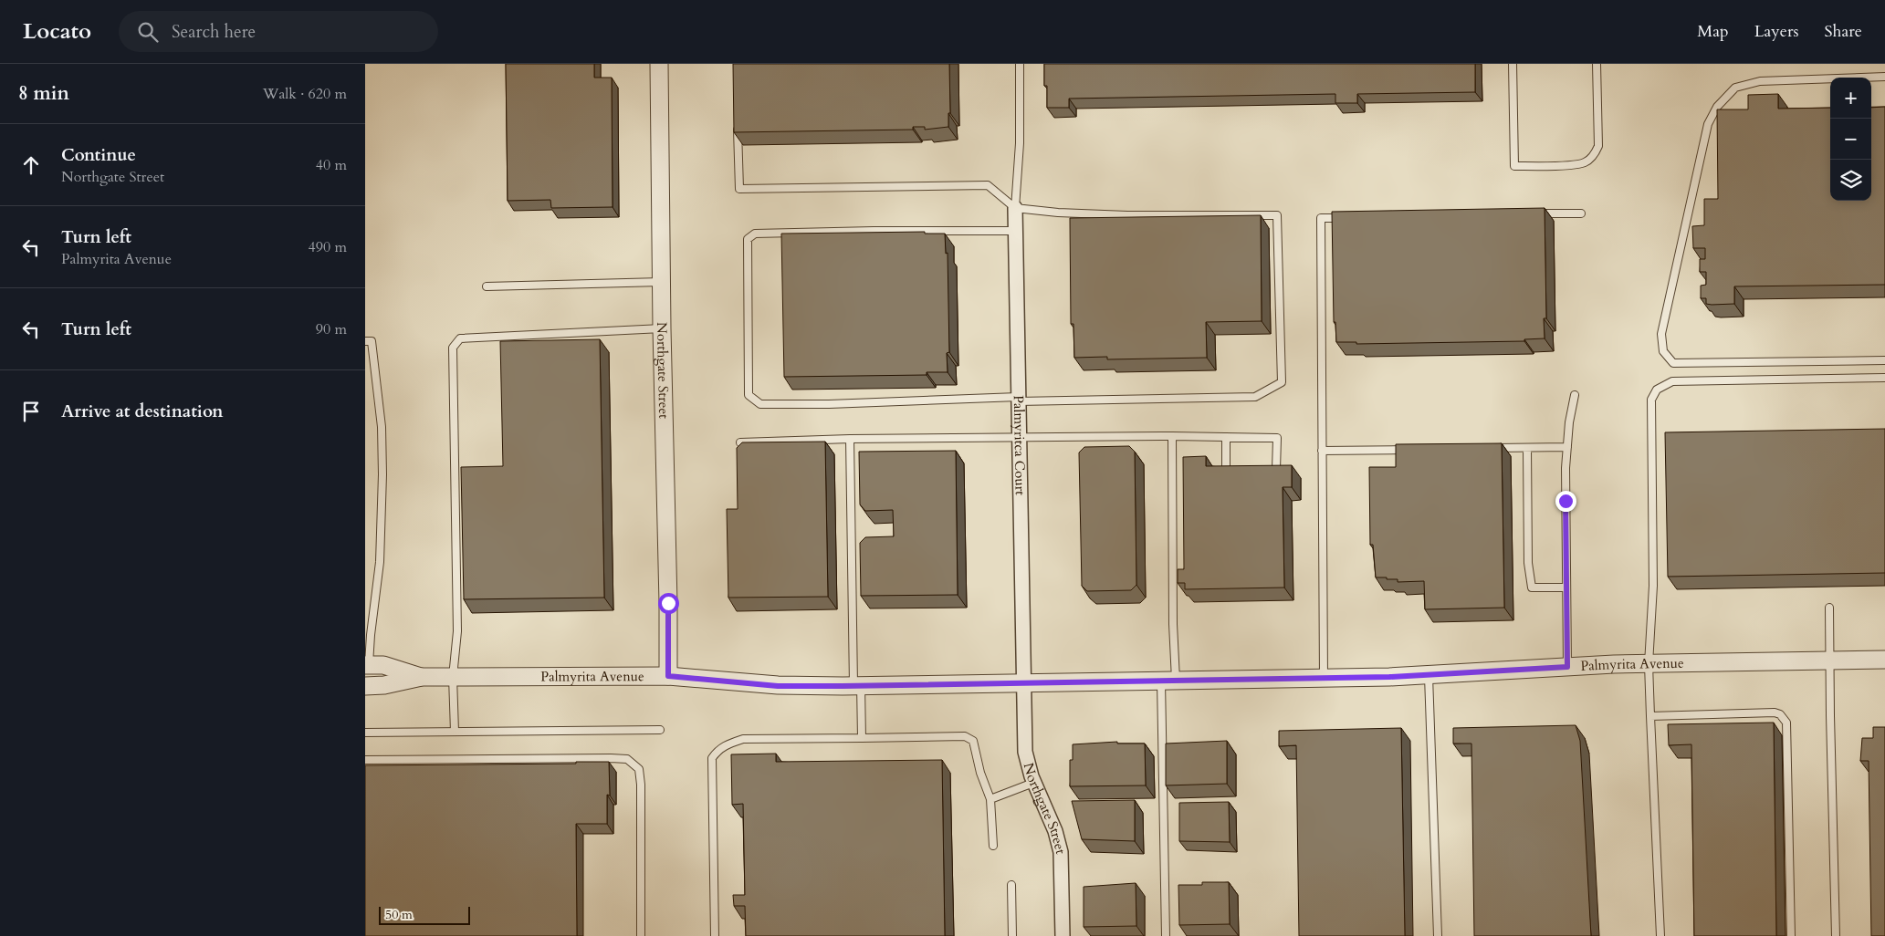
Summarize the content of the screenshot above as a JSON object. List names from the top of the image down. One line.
{"streets":{"street":["Northgate Street","Palmyritca Court","Palmyrita Avenue"]},"crossings":[["Northgate Street","Palmyritca Court"],["Northgate Street","Palmyrita Avenue"],["Palmyritca Court","Palmyrita Avenue"]],"scale_bar":"50 m","page":{"header":"Locato","search":"Search here","nav":["Map","Layers","Share"],"heading":["8 min","Walk · 620 m"],"map_buttons":["+","−"],"list":[["Continue","Northgate Street","40 m"],["Turn left","Palmyrita Avenue","490 m"],["Turn left","90 m"],"Arrive at destination"],"scale":"50 m"}}
